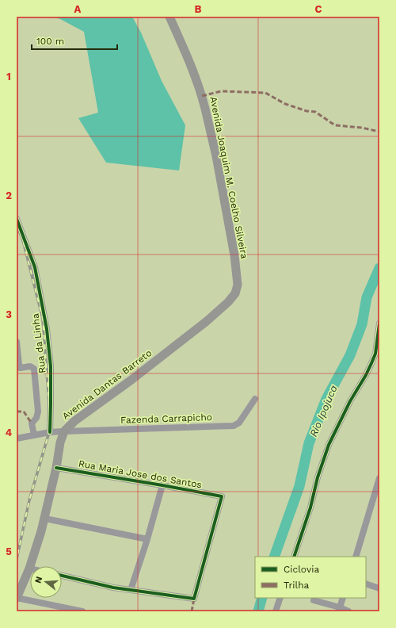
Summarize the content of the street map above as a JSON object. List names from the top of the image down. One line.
{"streets":{"main road":["Avenida Joaquim M. Coelho Silveira","Avenida Dantas Barreto"],"street":["Rua da Linha","Fazenda Carrapicho","Rua Maria Jose dos Santos"]},"crossings":[["Avenida Joaquim M. Coelho Silveira","Avenida Dantas Barreto"],["Rua da Linha","Fazenda Carrapicho"],["Avenida Dantas Barreto","Fazenda Carrapicho"],["Avenida Dantas Barreto","Rua Maria Jose dos Santos"]],"water":["Rio Ipojuca"],"legend":["Ciclovia","Trilha"],"scale_bar":"100 m","north":"left","grid":{"columns":["A","B","C"],"rows":["1","2","3","4","5"]}}
